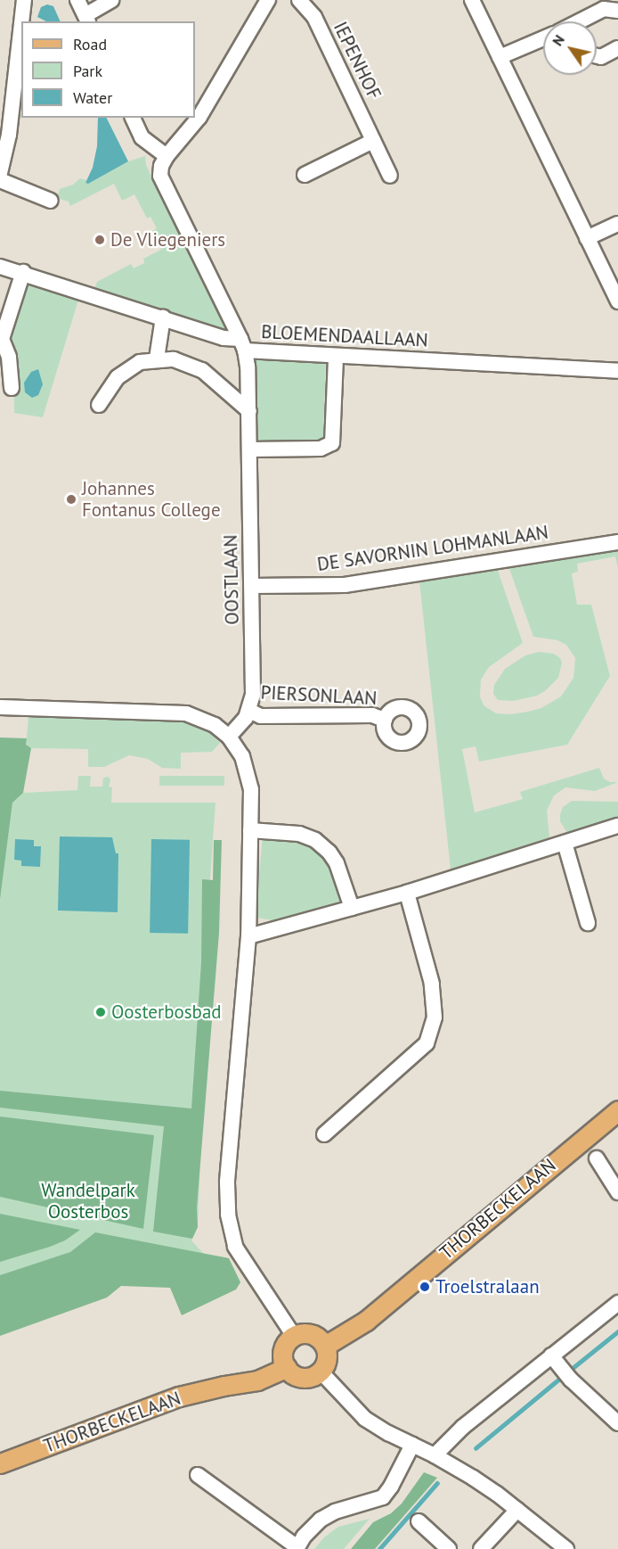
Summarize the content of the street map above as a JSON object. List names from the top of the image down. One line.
{"streets":{"main road":["THORBECKELAAN"],"street":["IEPENHOF","BLOEMENDAALLAAN","DE SAVORNIN LOHMANLAAN","OOSTLAAN","PIERSONLAAN"]},"crossings":[["BLOEMENDAALLAAN","OOSTLAAN"],["DE SAVORNIN LOHMANLAAN","OOSTLAAN"],["OOSTLAAN","PIERSONLAAN"]],"parks":["Wandelpark Oosterbos"],"places":["De Vliegeniers","Johannes Fontanus College","Oosterbosbad","Troelstralaan"],"legend":["Road","Park","Water"],"north":"top left"}
